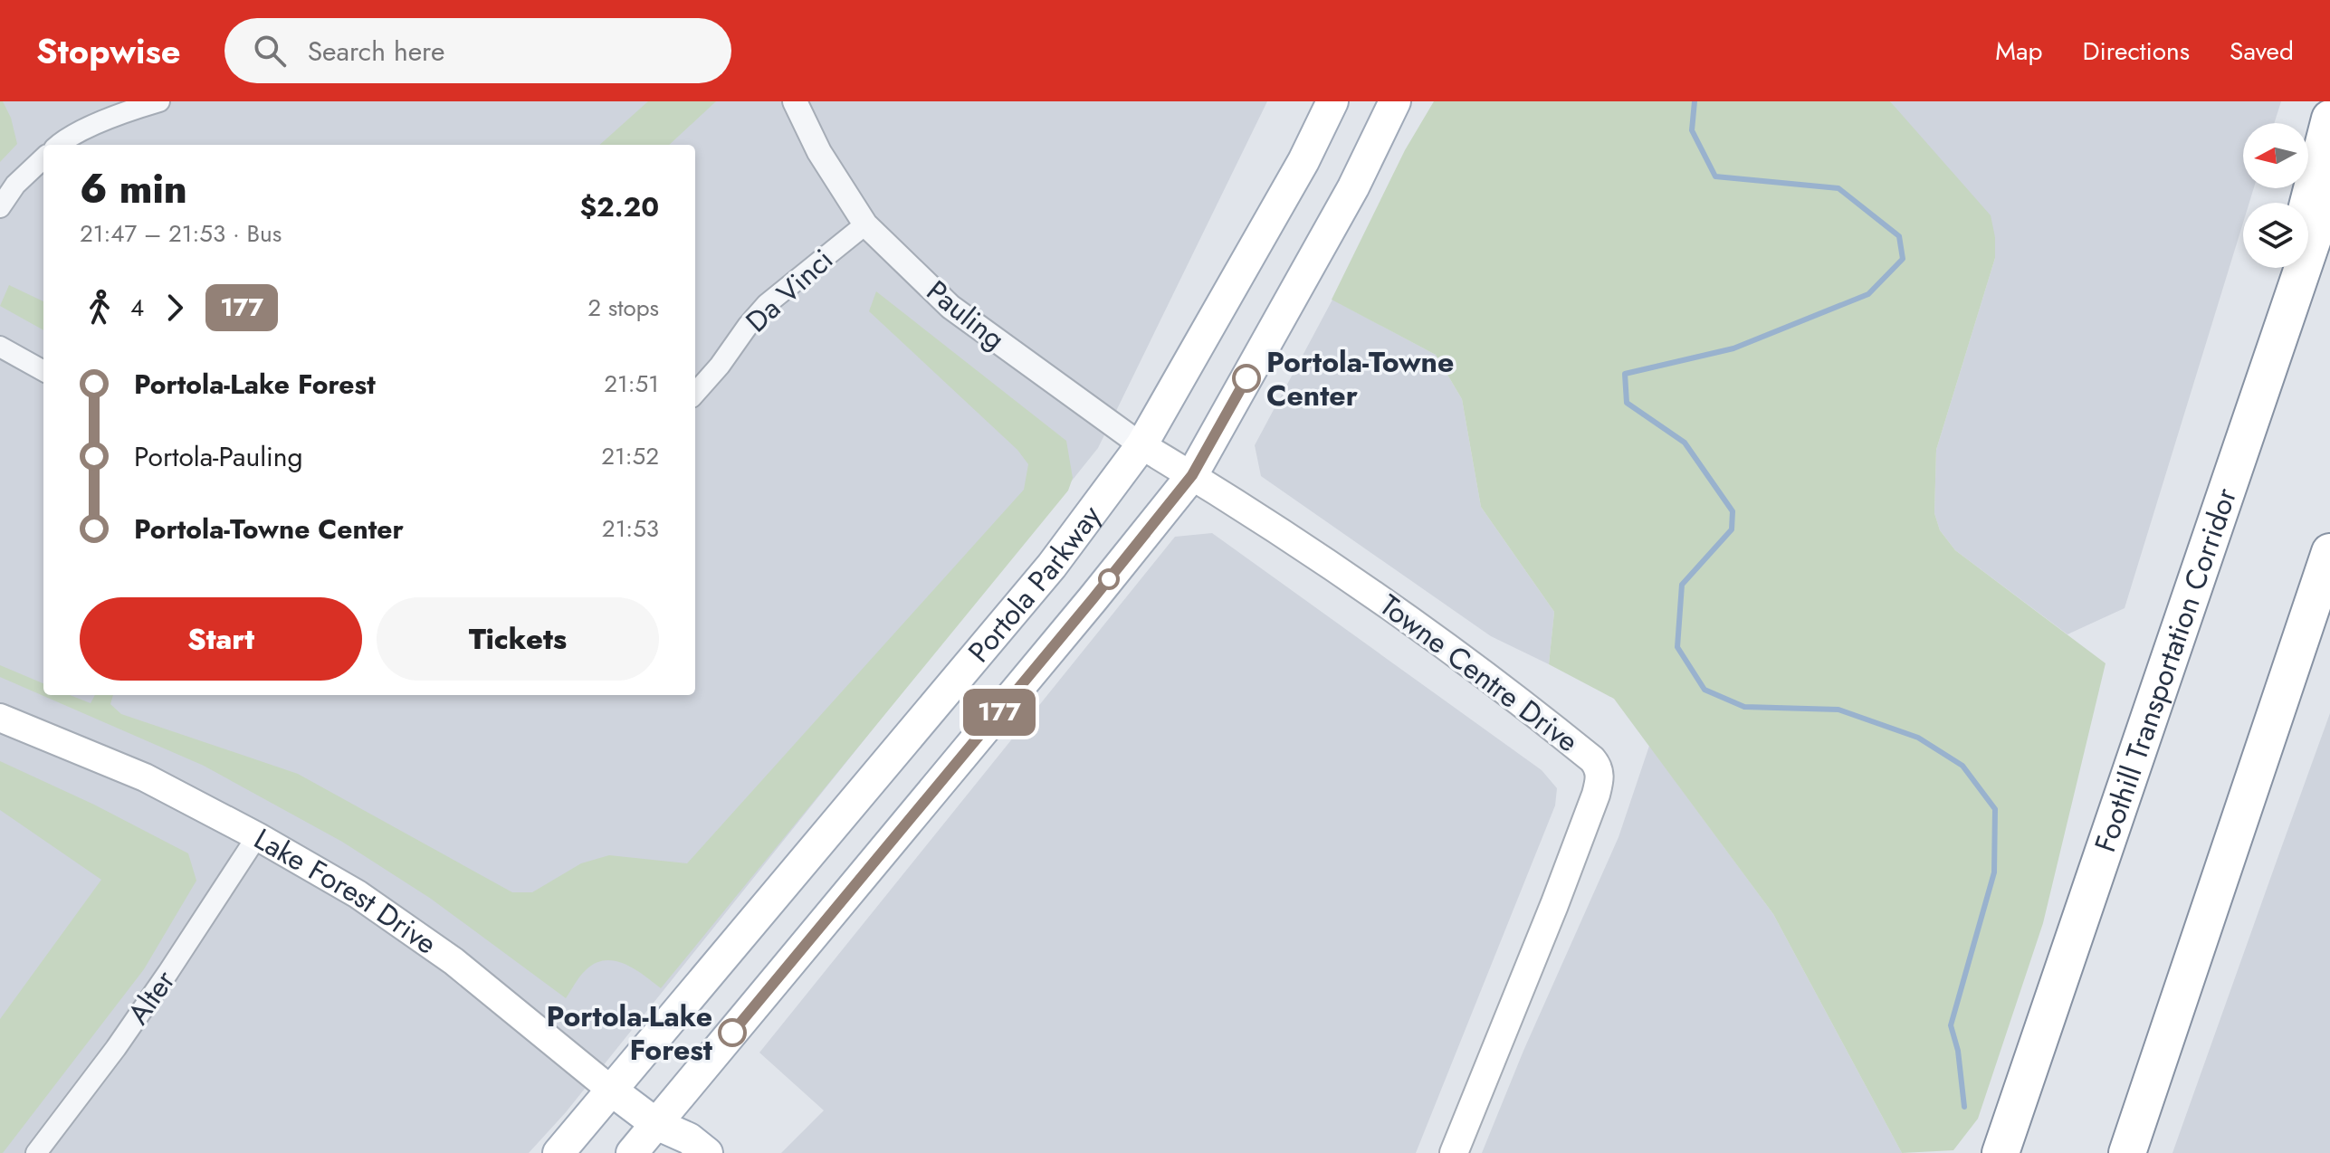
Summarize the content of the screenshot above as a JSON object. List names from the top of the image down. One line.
{"streets":{"highway":["Foothill Transportation Corridor"],"main road":["Pauling","Portola Parkway","Towne Centre Drive","Lake Forest Drive"],"street":["Da Vinci","Alter"]},"crossings":[["Da Vinci","Pauling"],["Pauling","Portola Parkway"],["Pauling","Towne Centre Drive"],["Portola Parkway","Towne Centre Drive"],["Portola Parkway","Lake Forest Drive"],["Lake Forest Drive","Alter"]],"places":["Portola-Towne Center","Portola-Lake Forest"],"lines":["bus line 177"],"north":"left","page":{"header":"Stopwise","search":"Search here","nav":["Map","Directions","Saved"],"on_map":"177","heading":["6 min","21:47 – 21:53 · Bus","$2.20"],"legs":["4","177","2 stops"],"list":[{"name":"Portola-Lake Forest","value":"21:51"},{"name":"Portola-Pauling","value":"21:52"},{"name":"Portola-Towne Center","value":"21:53"}],"buttons":["Start","Tickets"]}}
